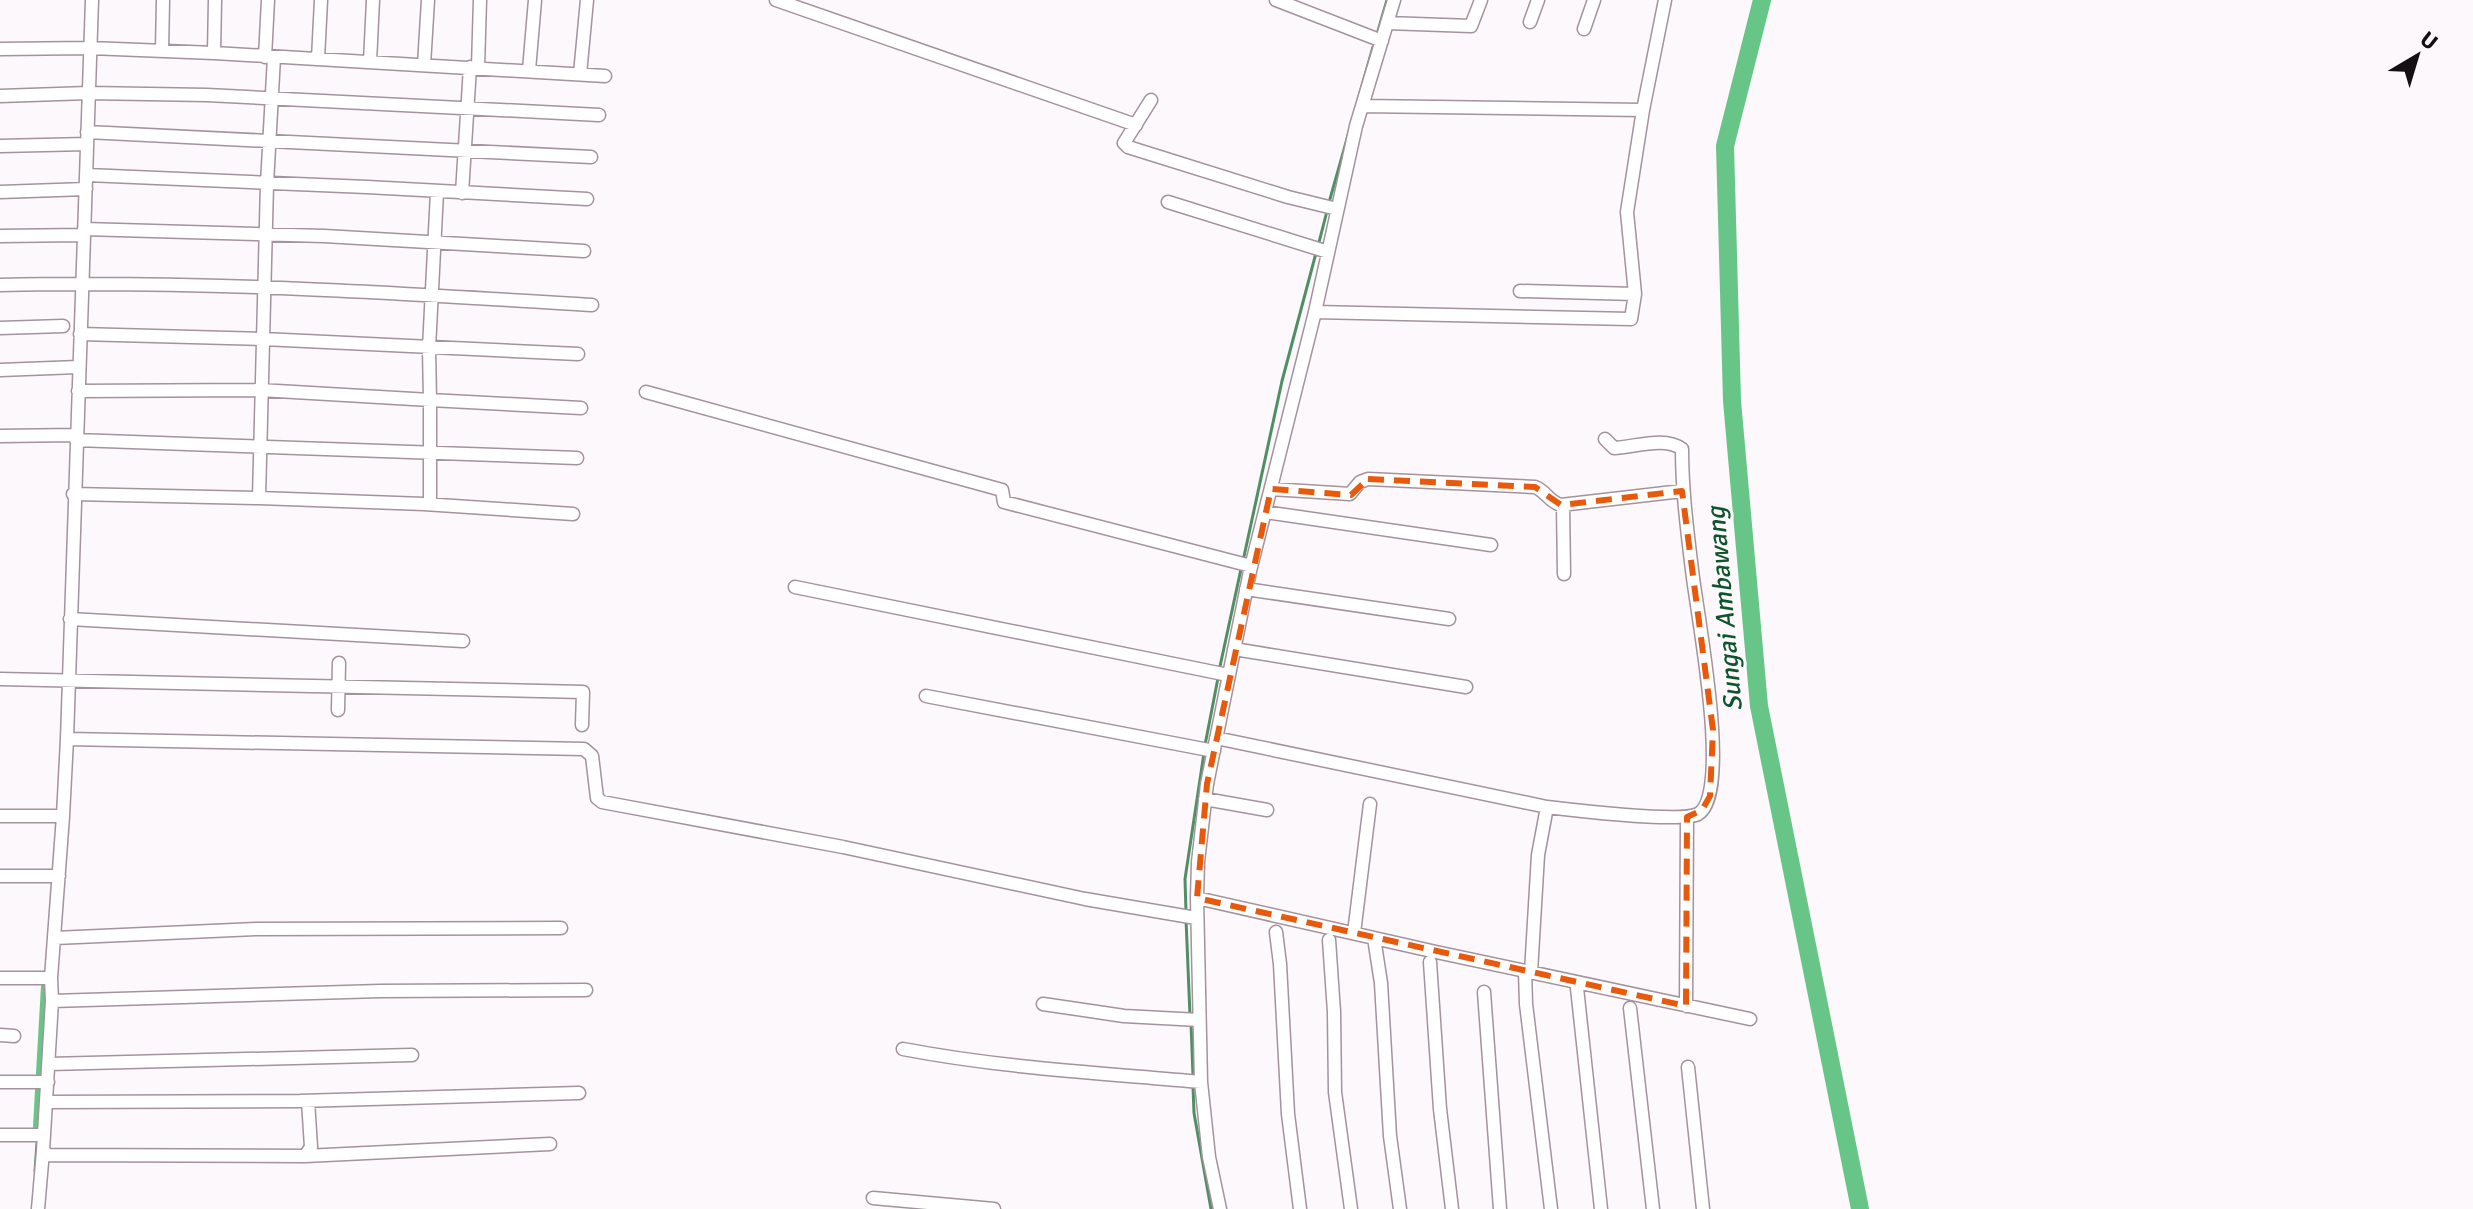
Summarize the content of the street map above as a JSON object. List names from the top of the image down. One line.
{"water":["Sungai Ambawang"],"north":"top right"}
